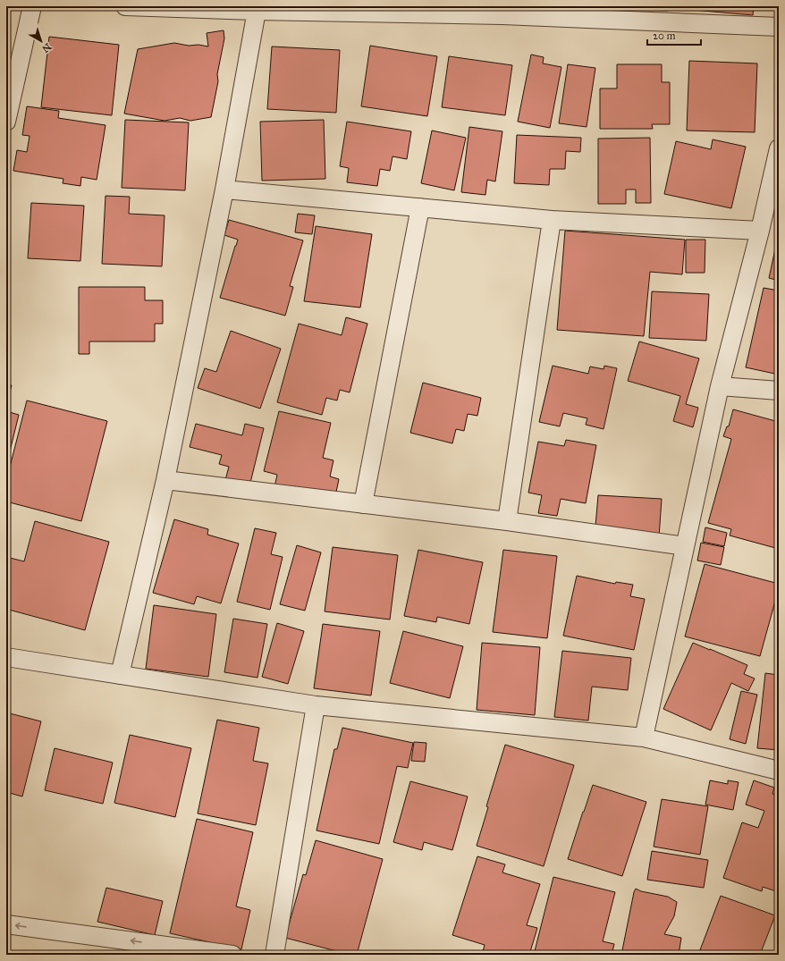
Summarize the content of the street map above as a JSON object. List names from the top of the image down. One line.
{"scale_bar":"20 m","north":"bottom right"}
